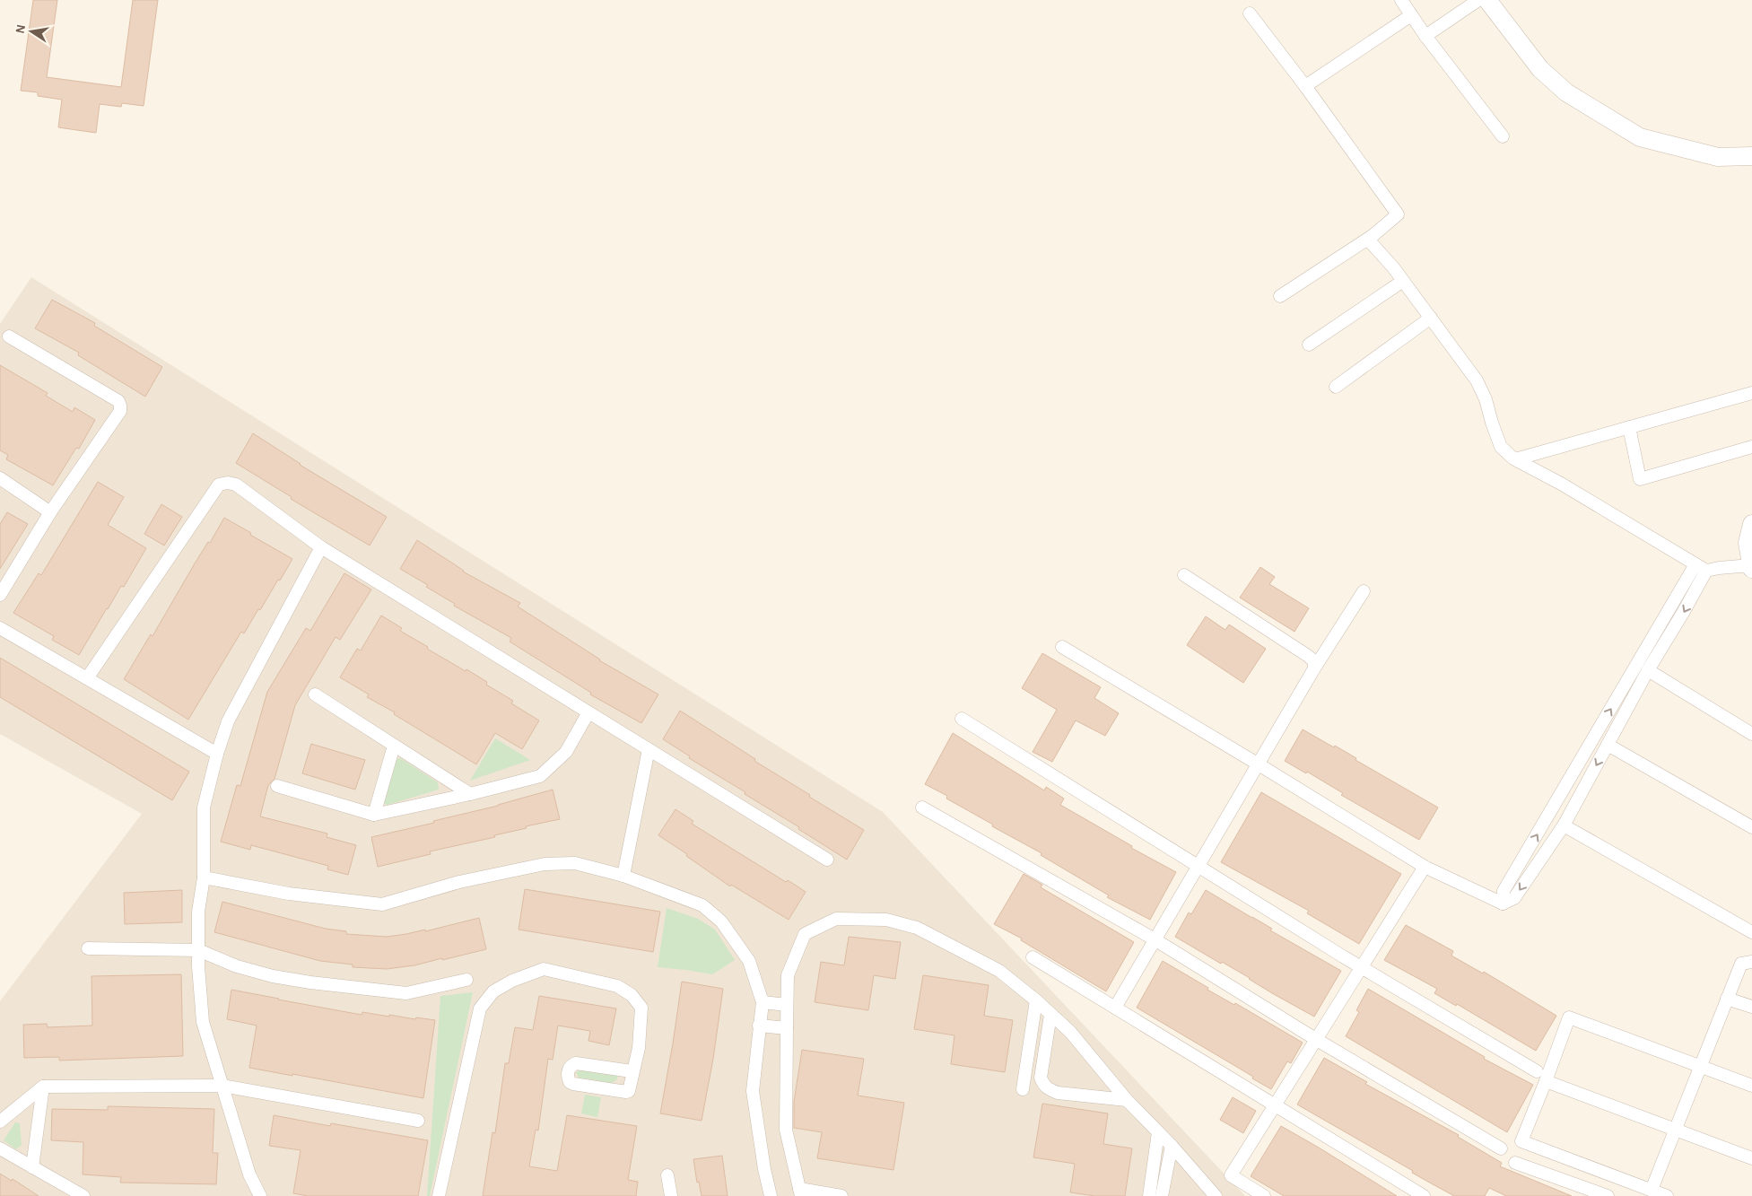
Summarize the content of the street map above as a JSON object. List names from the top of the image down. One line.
{"north":"left"}
